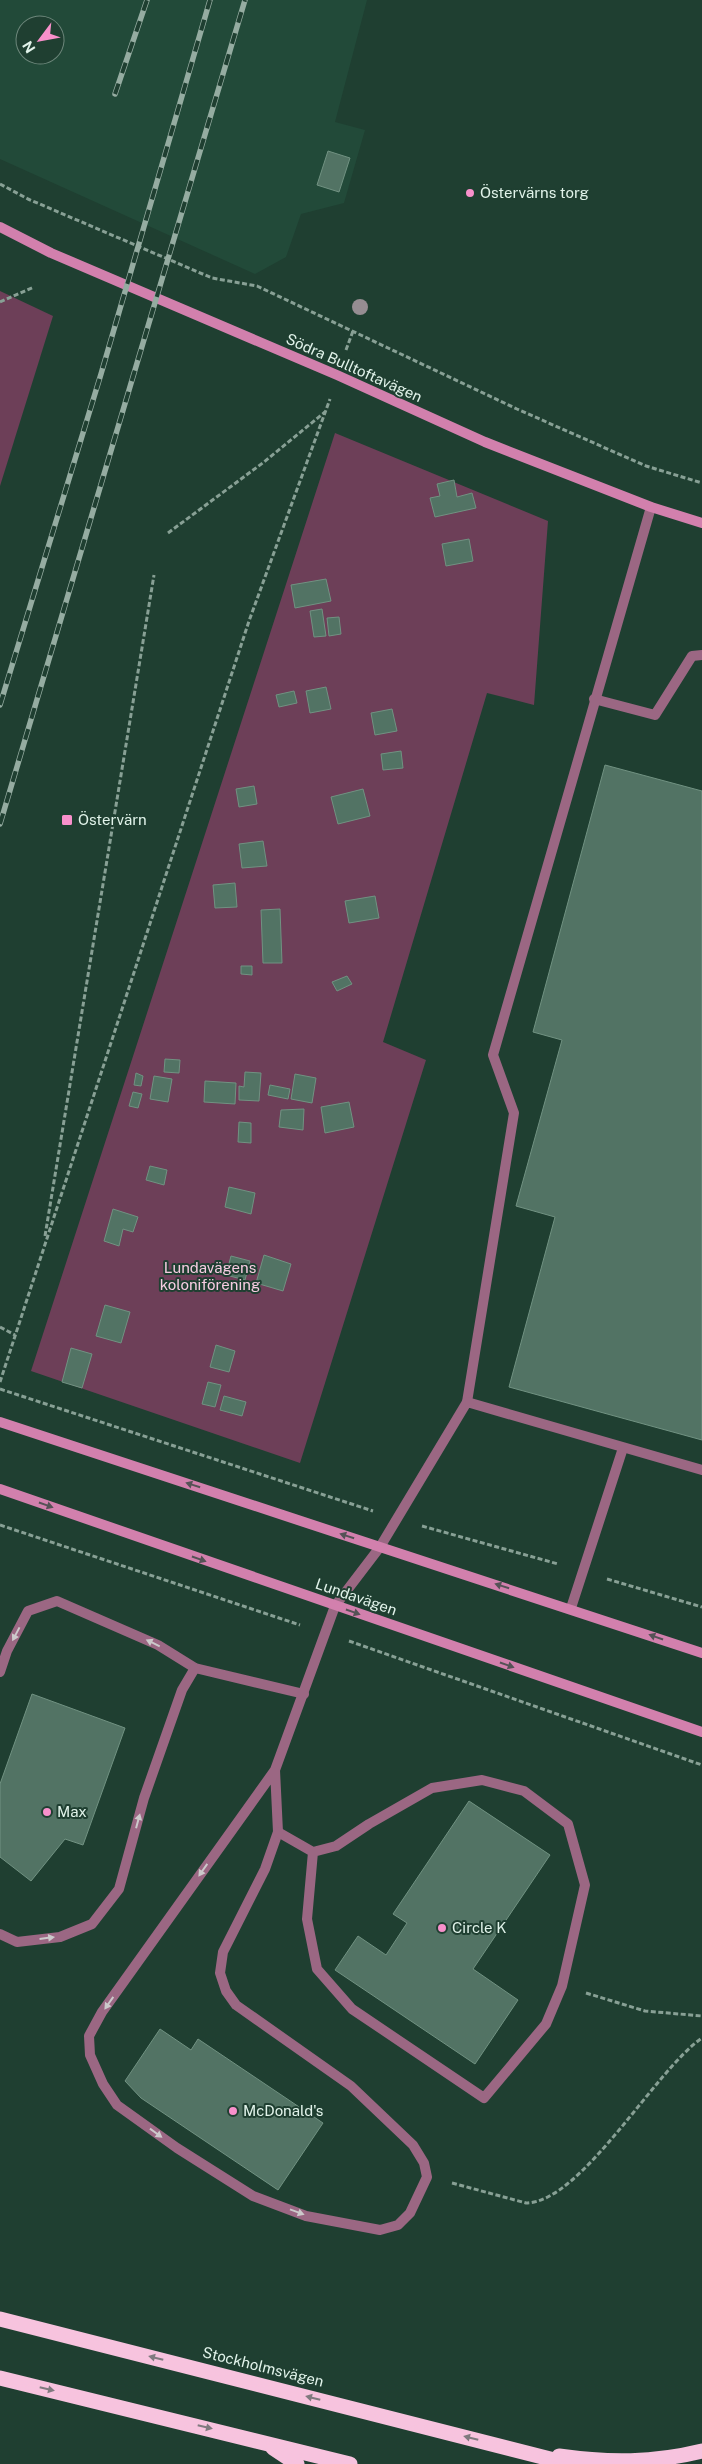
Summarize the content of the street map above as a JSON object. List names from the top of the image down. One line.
{"streets":{"highway":["Stockholmsvägen"],"main road":["Södra Bulltoftavägen","Lundavägen"]},"parks":["Lundavägens koloniförening"],"places":{"other":["Östervärns torg","Max","Circle K","McDonald's"],"transit":["Östervärn"]},"north":"bottom left"}
